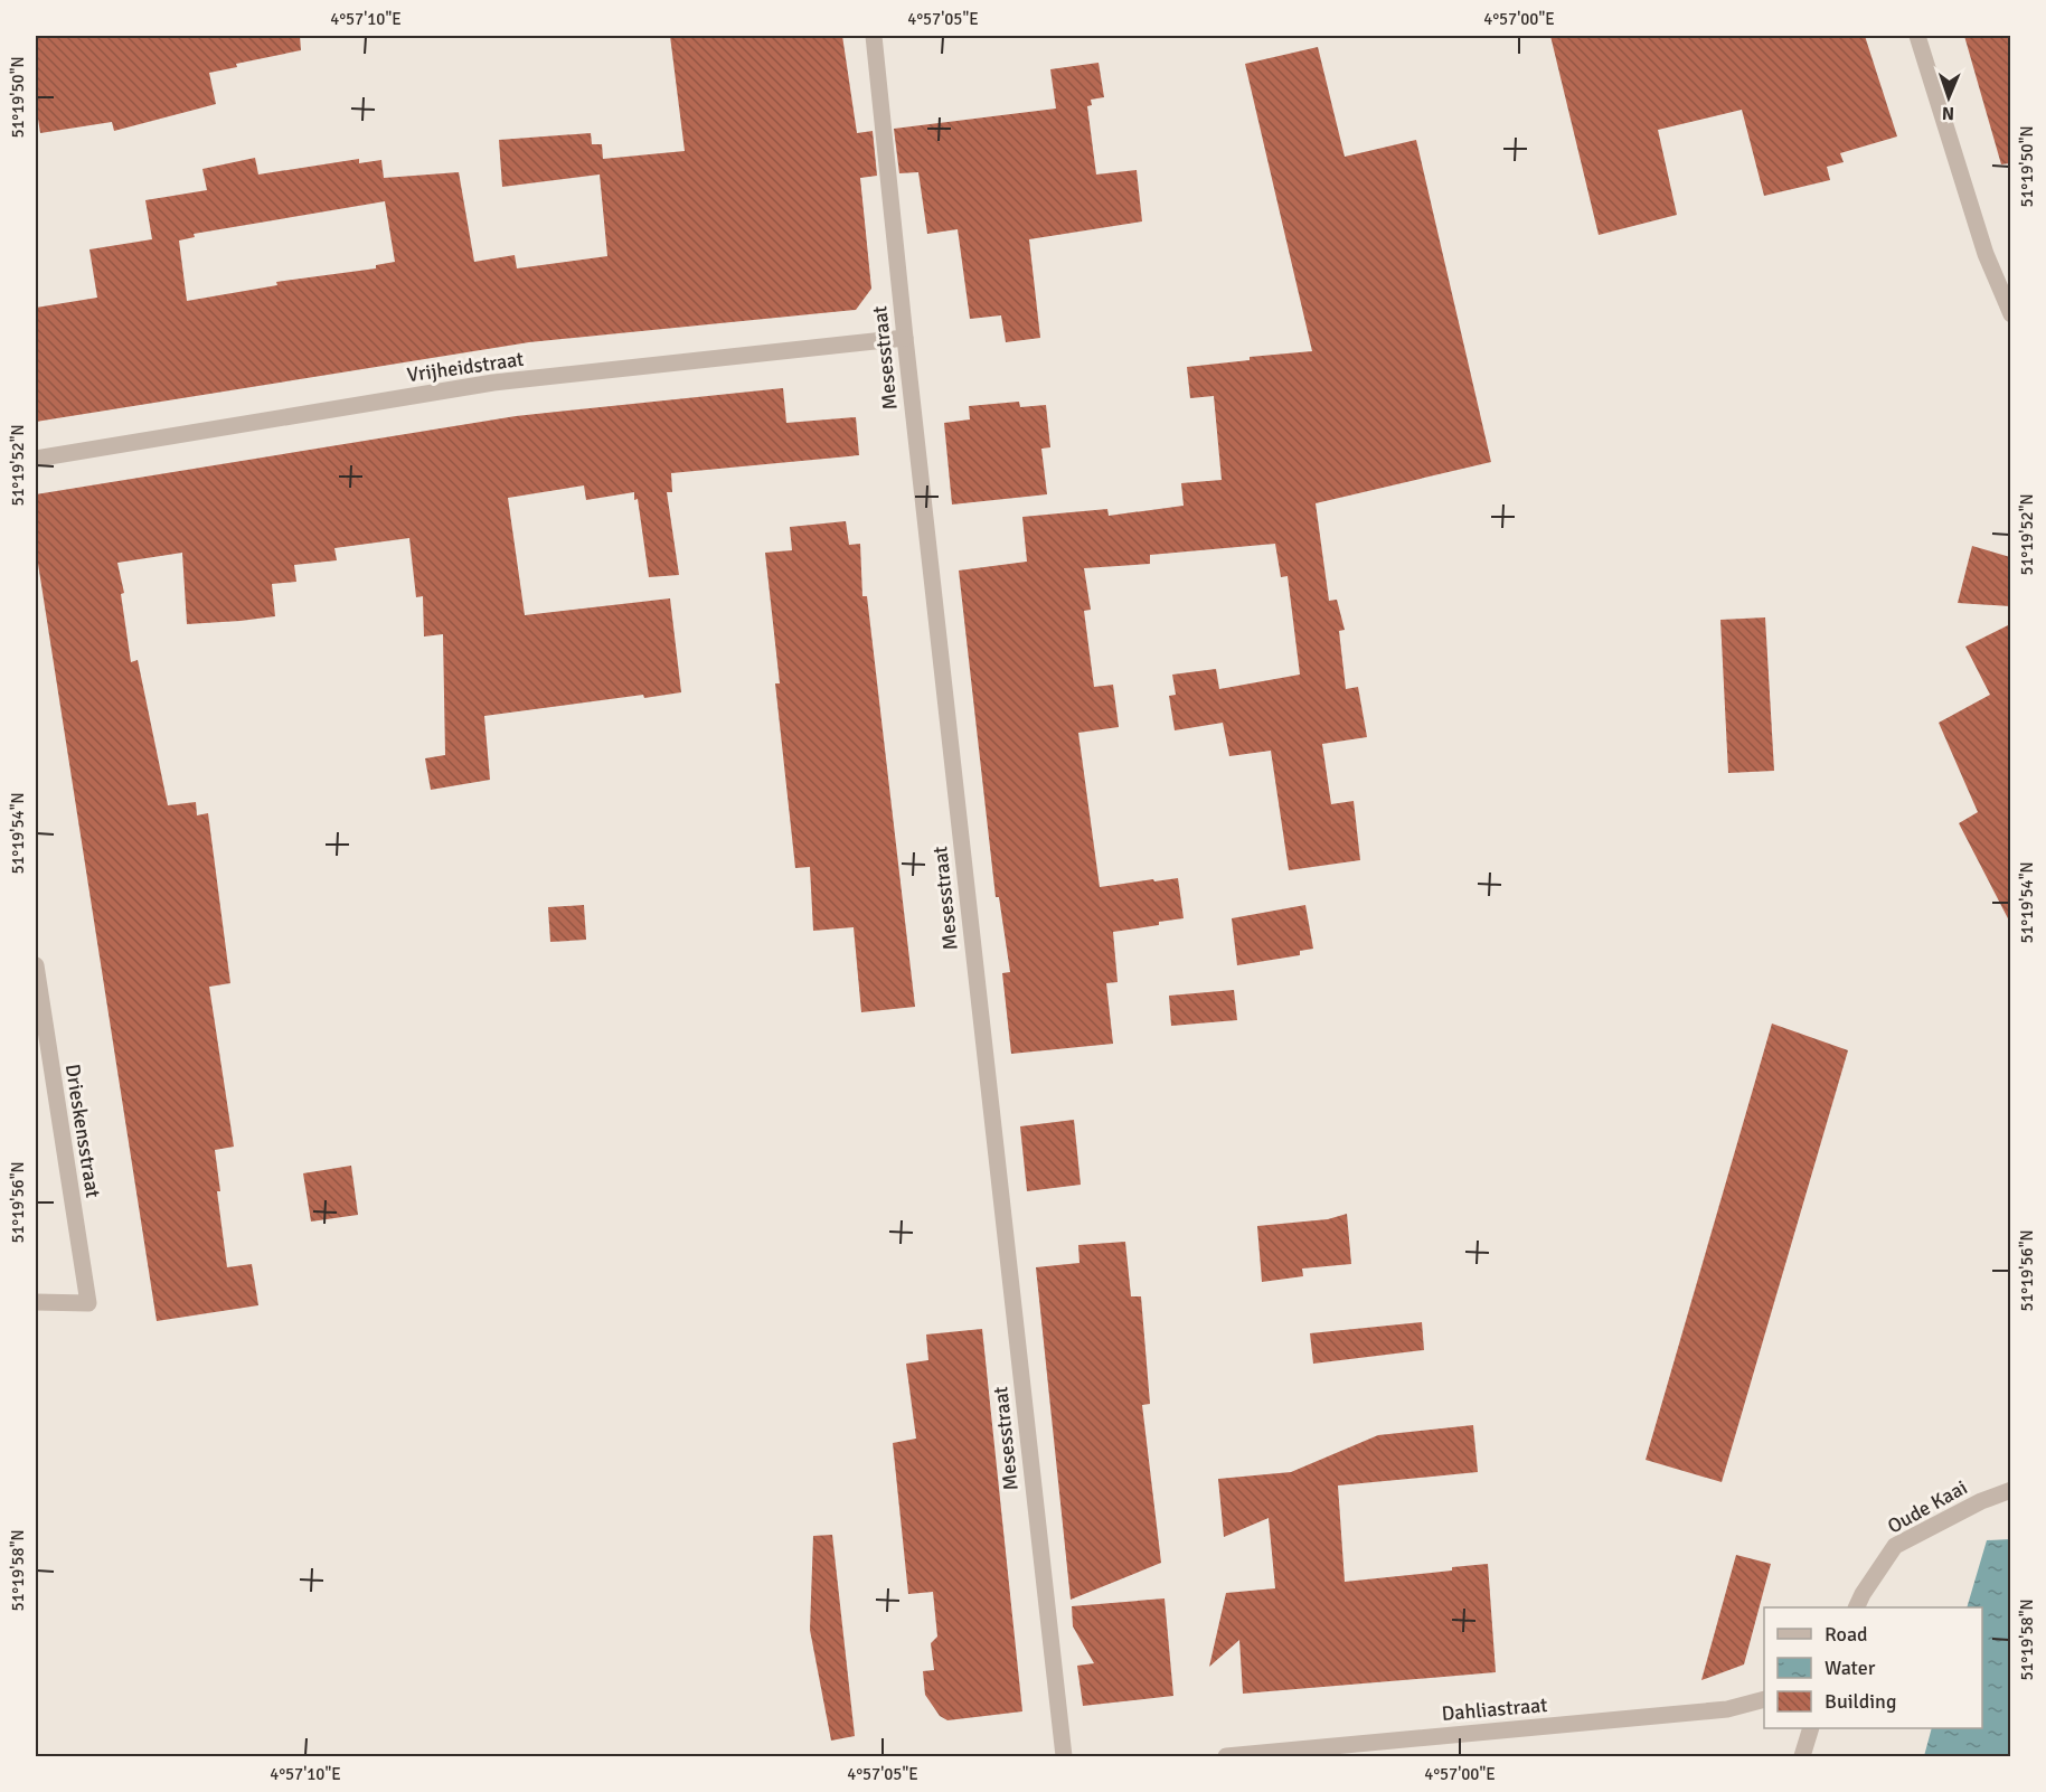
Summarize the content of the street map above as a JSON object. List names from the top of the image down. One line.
{"streets":{"street":["Mesesstraat","Vrijheidstraat","Drieskensstraat","Oude Kaai","Dahliastraat"]},"crossings":[["Mesesstraat","Vrijheidstraat"]],"legend":["Road","Water","Building"],"north":"bottom","coordinates":["4°57'10\"E","4°57'05\"E","4°57'00\"E","51°19'50\"N","51°19'52\"N","51°19'54\"N","51°19'56\"N","51°19'58\"N"]}
